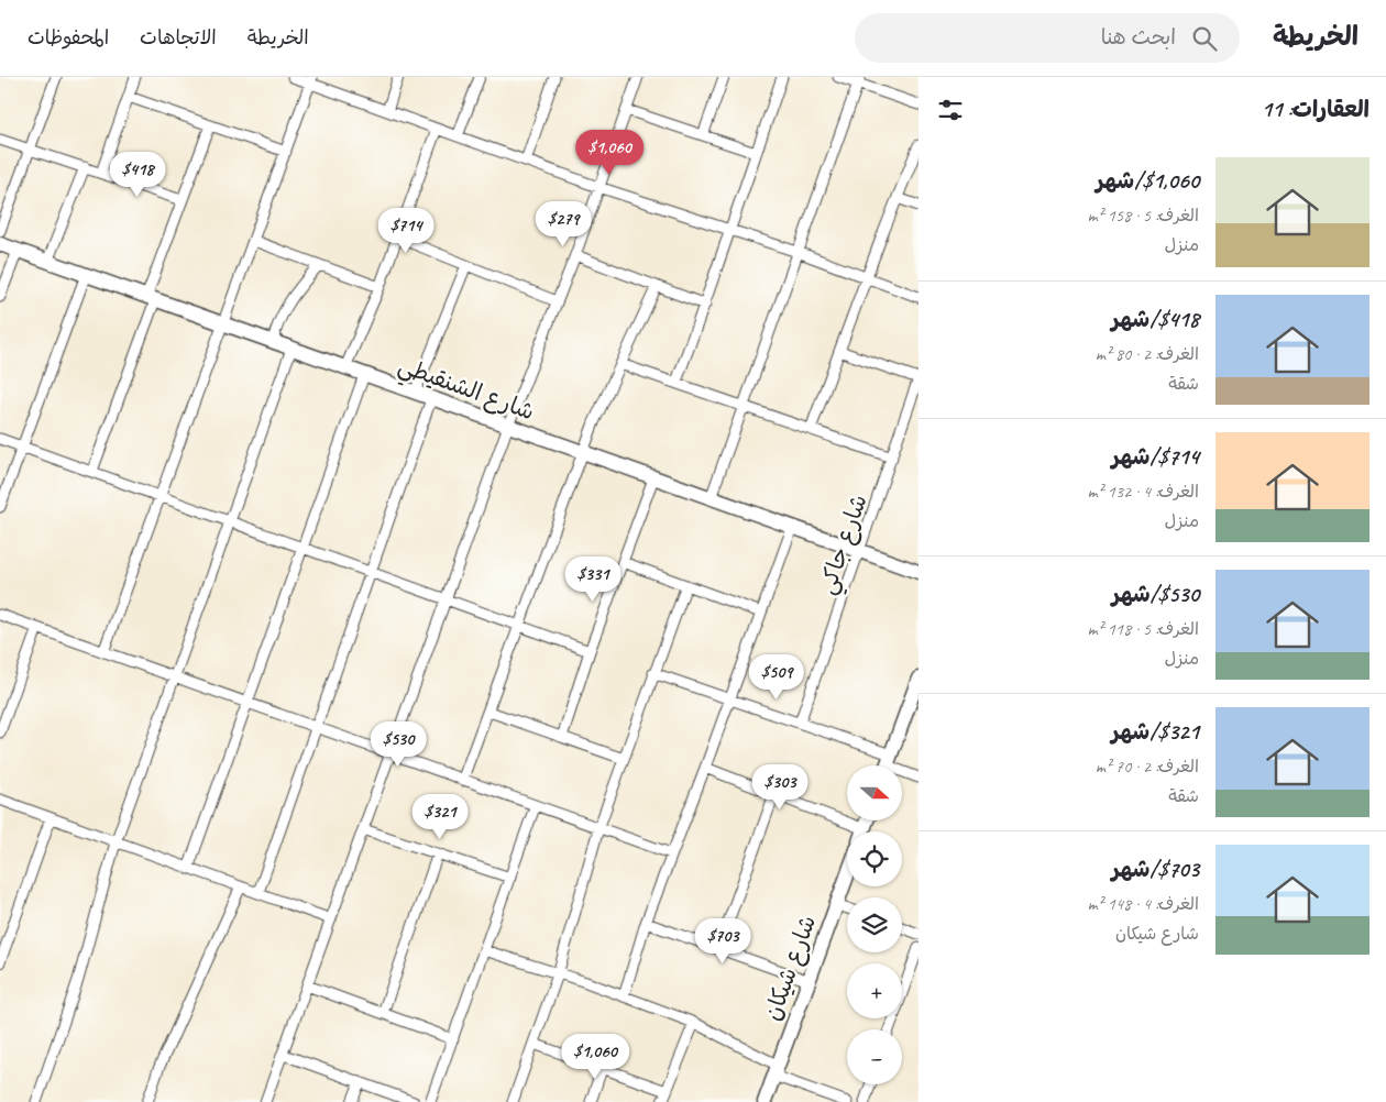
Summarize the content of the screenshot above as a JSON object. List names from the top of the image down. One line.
{"streets":{"street":["شارع الشنقيطي","شارع جاكي","شارع شيكان"]},"crossings":[["شارع الشنقيطي","شارع جاكي"]],"north":"right","page":{"header":"الخريطة","search":"ابحث هنا","nav":["الخريطة","الاتجاهات","المحفوظات"],"heading":"العقارات: 11","price":["$1,060","$418","$279","$714","$331","$509","$530","$303","$321","$703","$1,060"],"list":[{"name":"$1,060/شهر","note":"الغرف: 5 · 158 m² · منزل"},{"name":"$418/شهر","note":"الغرف: 2 · 80 m² · شقة"},{"name":"$714/شهر","note":"الغرف: 4 · 132 m² · منزل"},{"name":"$530/شهر","note":"الغرف: 5 · 118 m² · منزل"},{"name":"$321/شهر","note":"الغرف: 2 · 70 m² · شقة"},{"name":"$703/شهر","note":"الغرف: 4 · 148 m² · شارع شيكان"}],"map_buttons":["+","−"]}}
